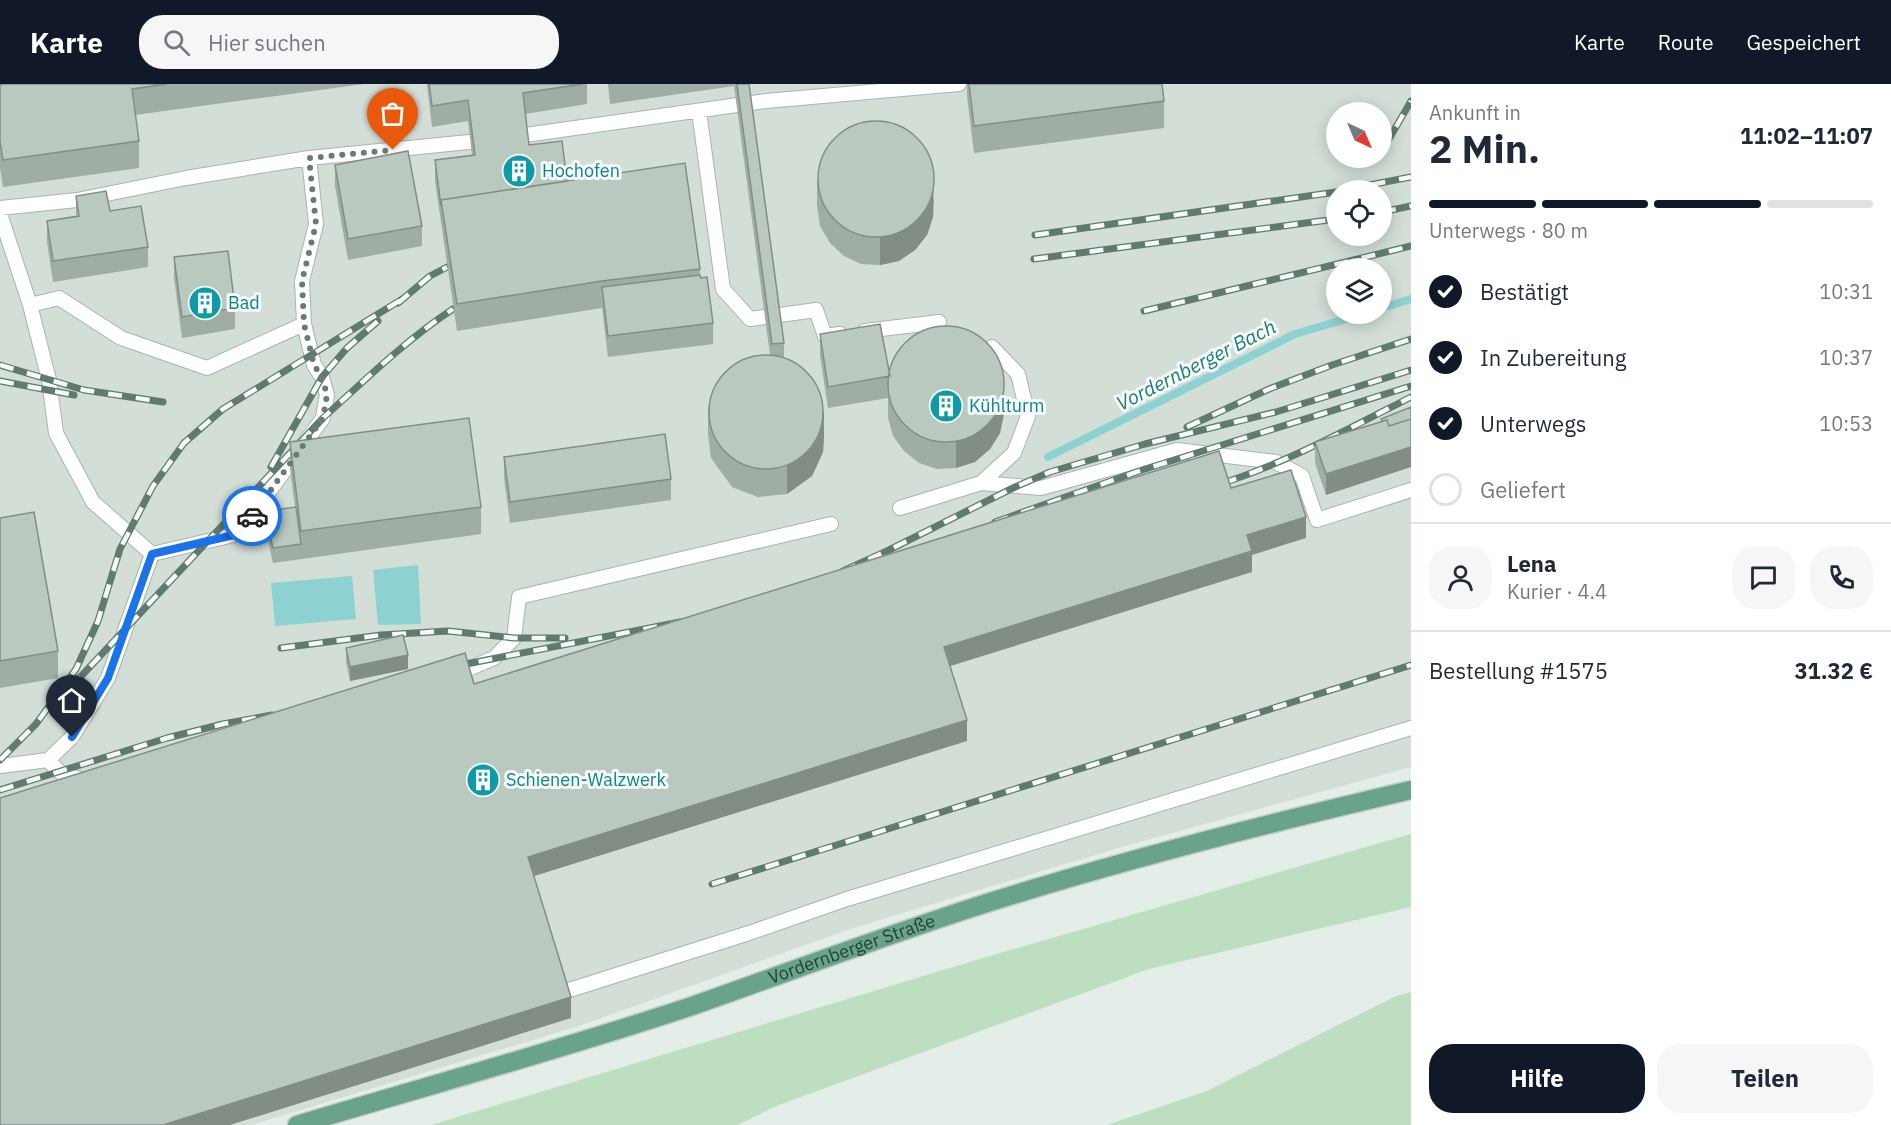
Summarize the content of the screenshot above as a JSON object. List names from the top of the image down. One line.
{"streets":{"main road":["Vordernberger Straße"]},"water":["Vordernberger Bach"],"places":{"building":["Hochofen","Bad","Kühlturm","Schienen-Walzwerk"]},"north":"bottom right","page":{"header":"Karte","search":"Hier suchen","nav":["Karte","Route","Gespeichert"],"heading":["2 Min.","Ankunft in","11:02–11:07"],"panel":["Lena","Kurier · 4.4","Bestellung #1575","31.32 €"],"bar":"Unterwegs · 80 m","list":[["Bestätigt","10:31"],["In Zubereitung","10:37"],["Unterwegs","10:53"],"Geliefert"],"buttons":["Hilfe","Teilen"]}}
